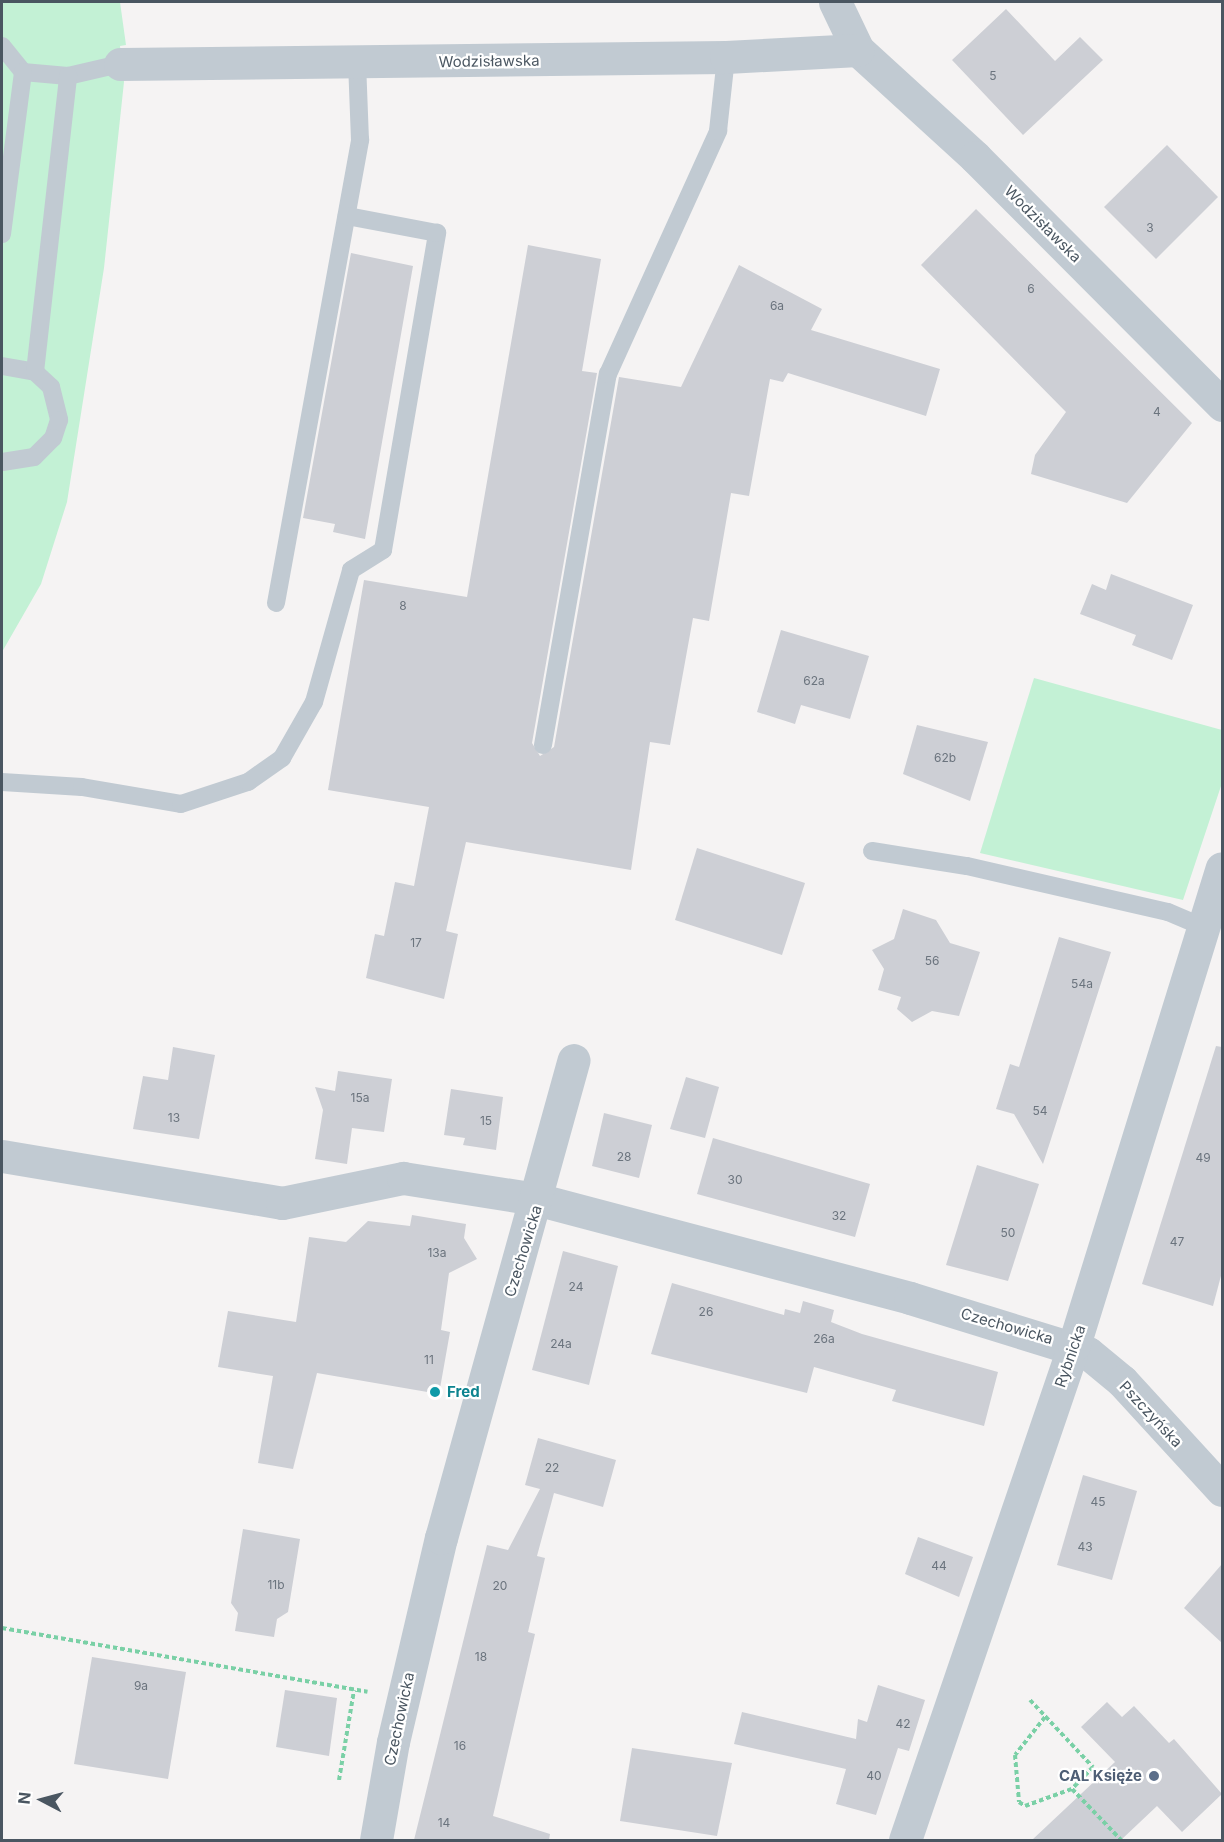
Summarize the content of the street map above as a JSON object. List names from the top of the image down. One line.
{"streets":{"street":["Wodzisławska","Czechowicka","Rybnicka","Pszczyńska"]},"crossings":[["Czechowicka","Rybnicka"],["Czechowicka","Pszczyńska"],["Rybnicka","Pszczyńska"]],"places":["Fred","CAL Księże"],"house_numbers":["5","3","6","6a","4","8","62a","62b","17","56","54a","15a","54","13","15","28","49","30","32","50","47","13a","24","26","26a","24a","11","22","45","43","44","11b","20","18","9a","42","16","40","14"],"north":"left"}
